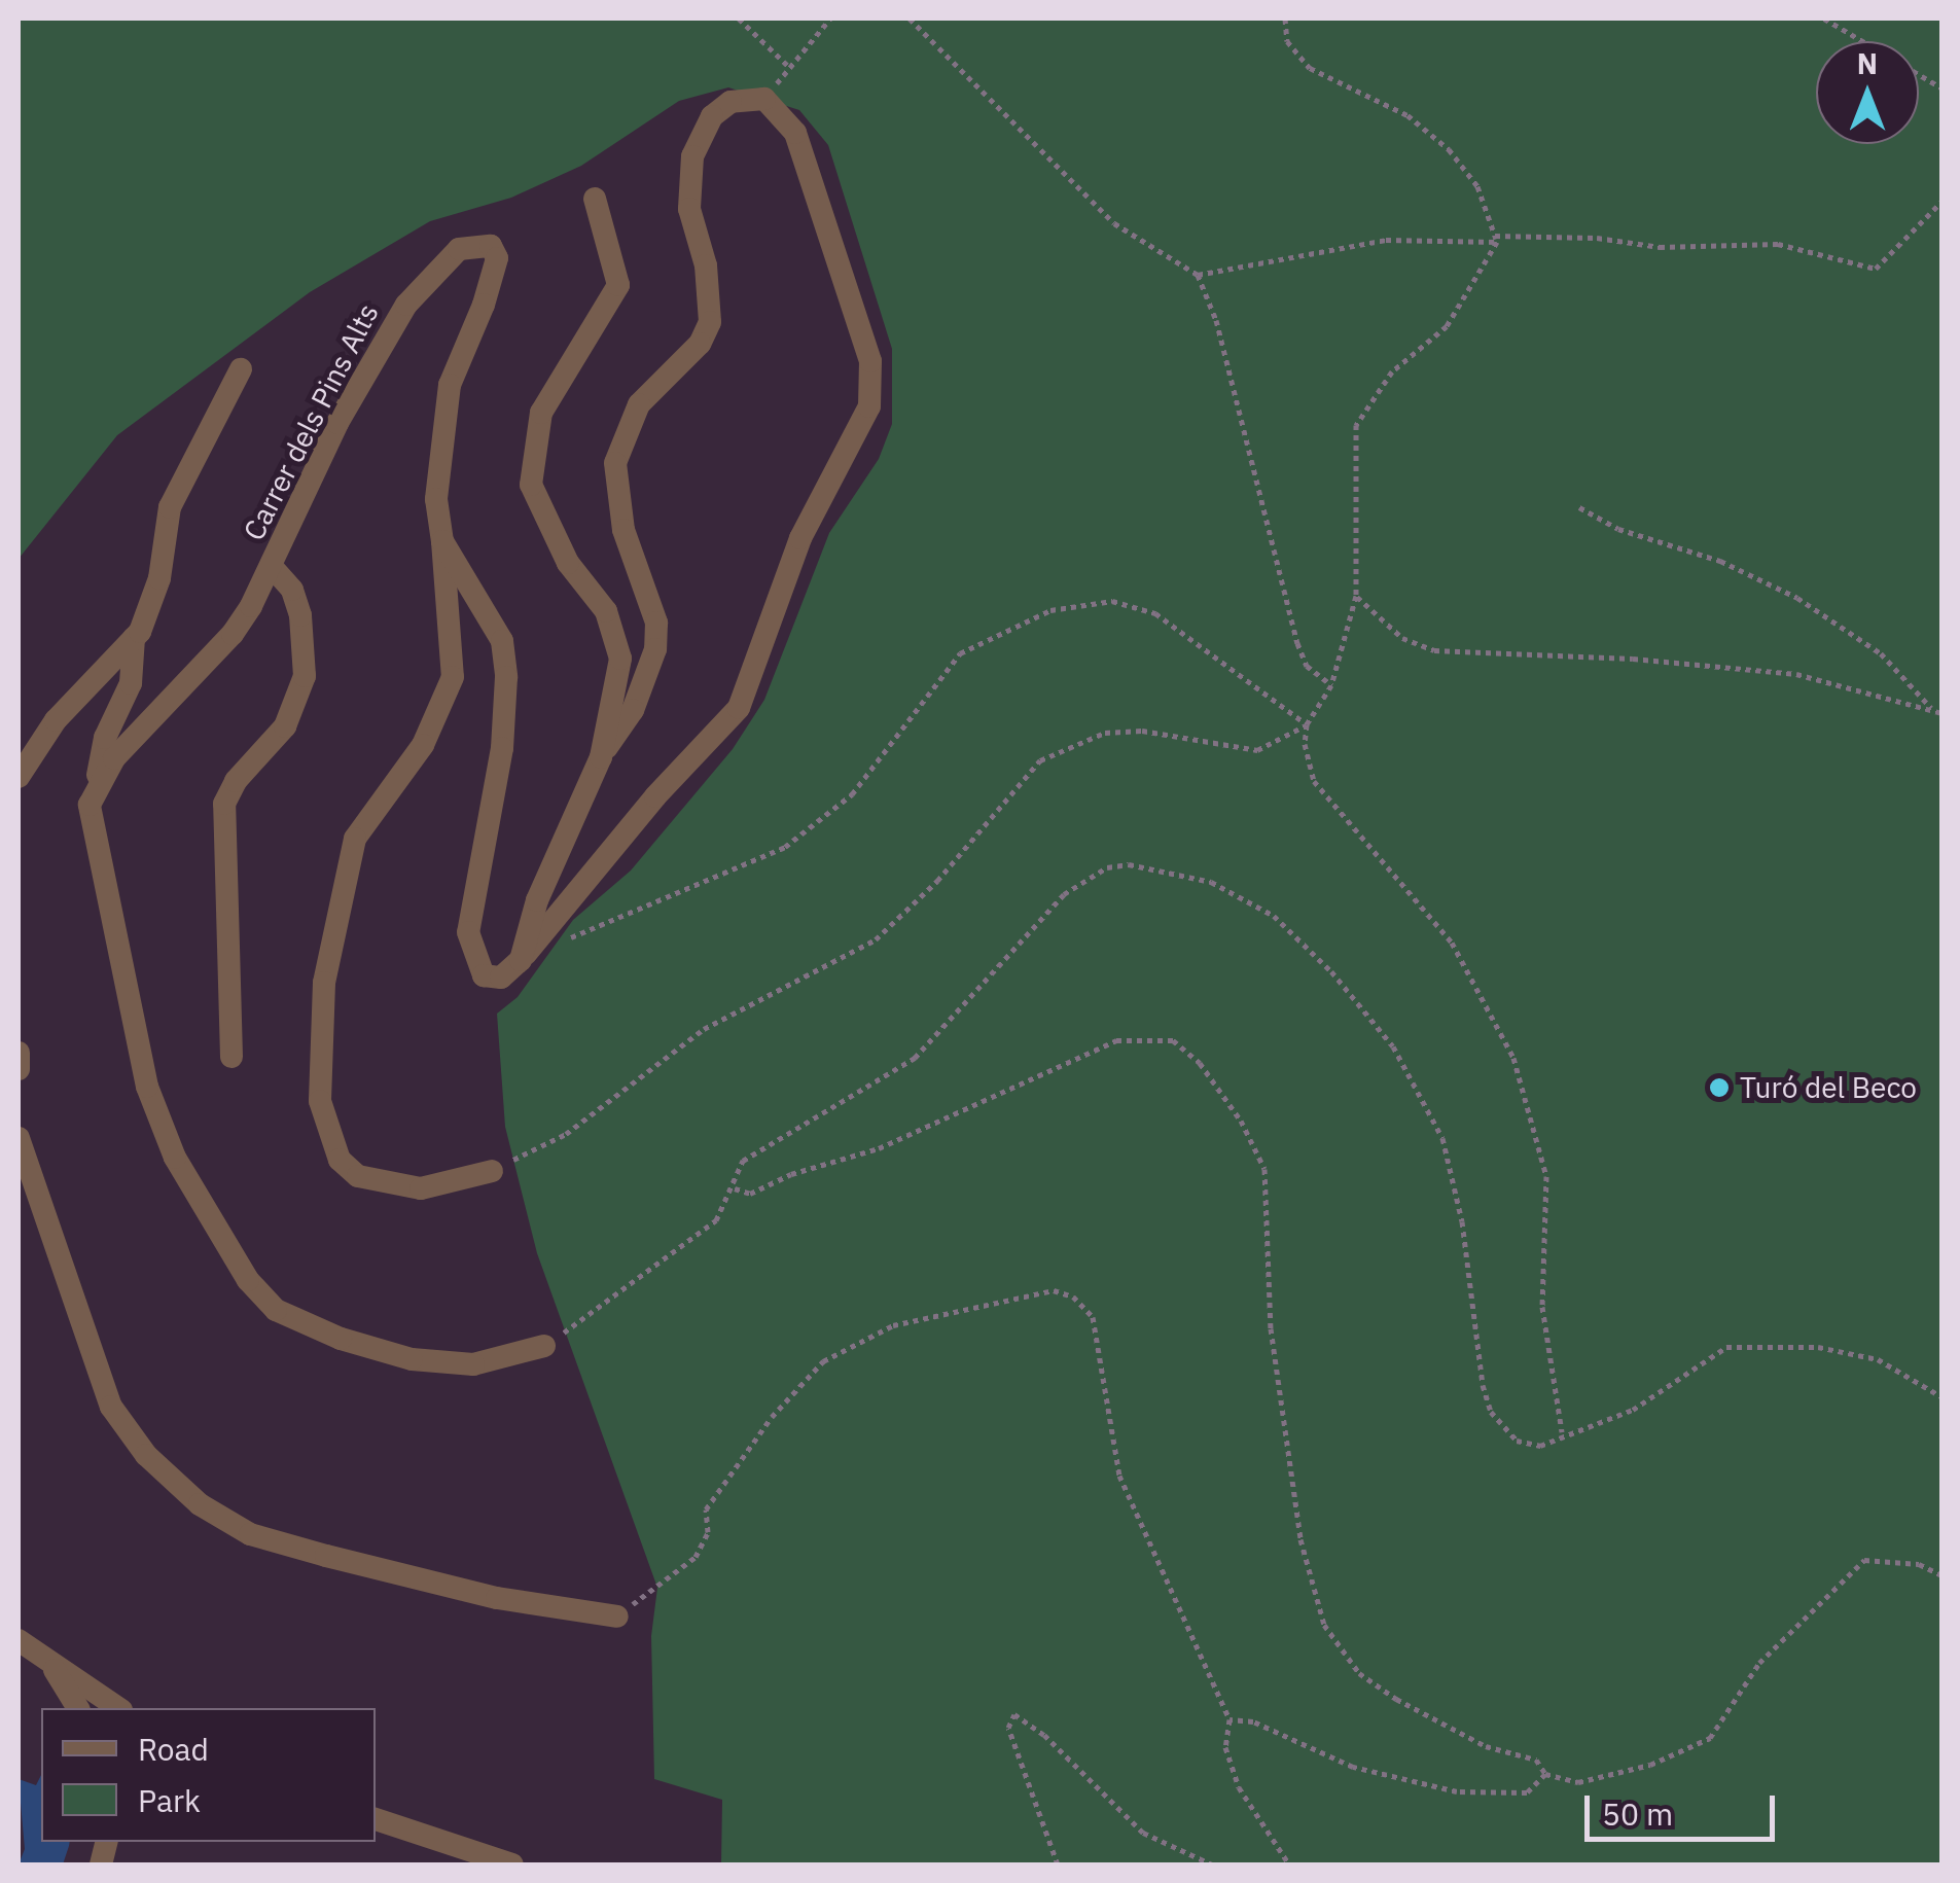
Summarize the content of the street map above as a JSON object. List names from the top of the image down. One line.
{"streets":{"street":["Carrer dels Pins Alts"]},"places":["Turó del Beco"],"legend":["Road","Park"],"scale_bar":"50 m","north":"top"}
